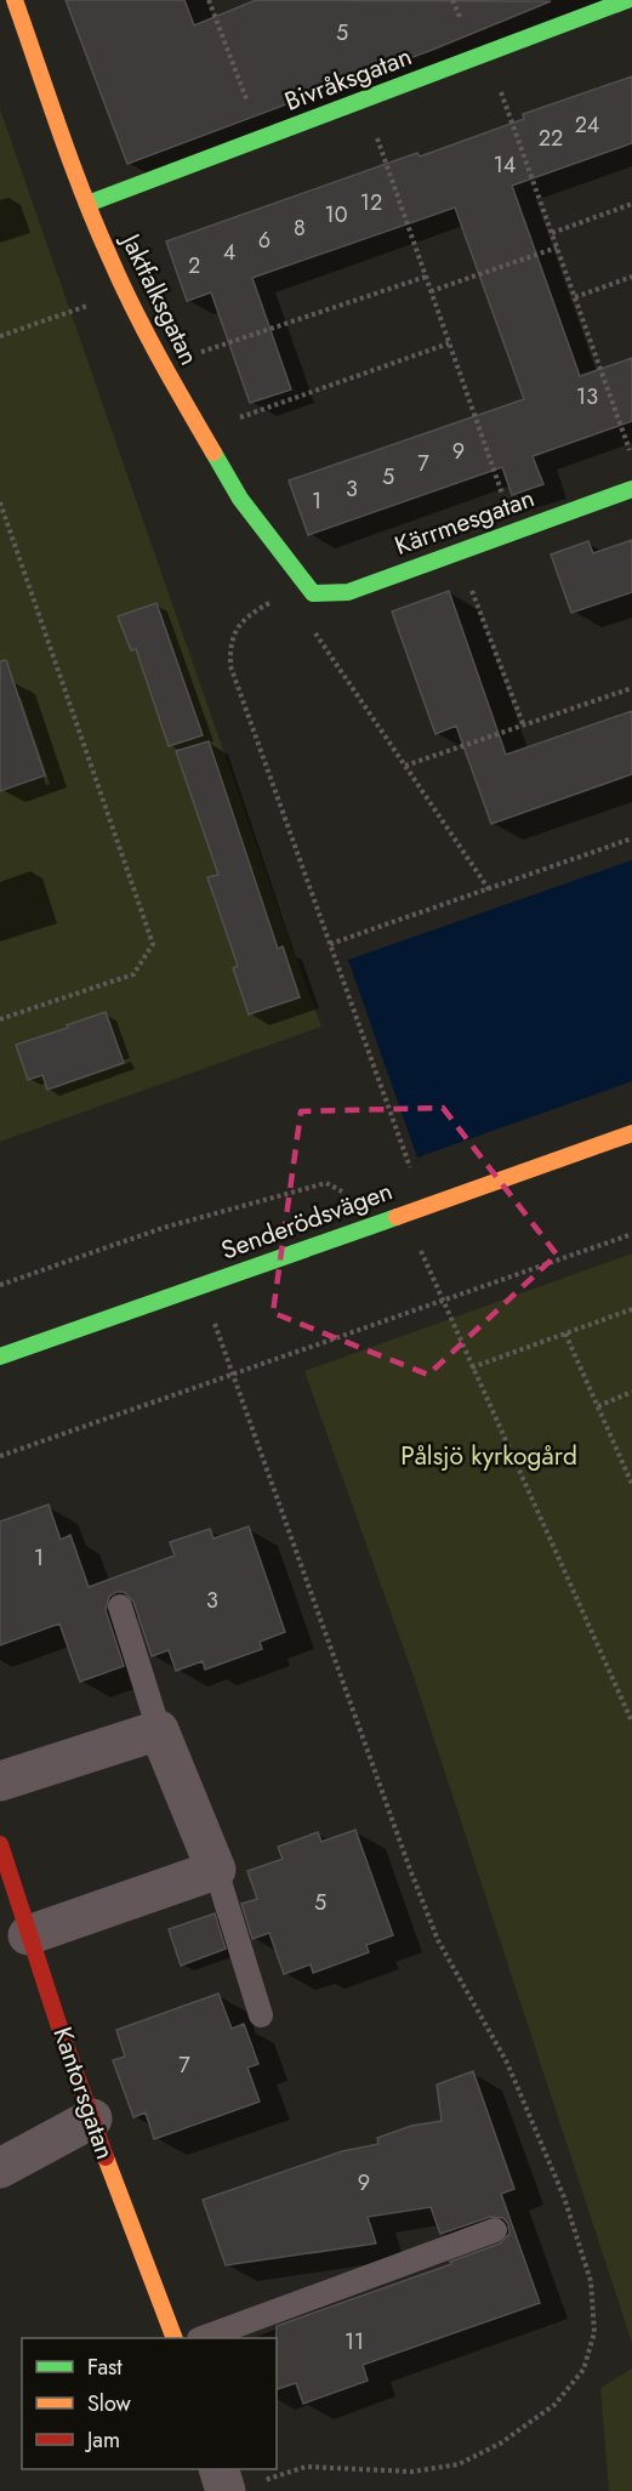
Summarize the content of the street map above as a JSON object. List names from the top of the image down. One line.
{"streets":{"street":["Bivråksgatan","Jaktfalksgatan","Kärrmesgatan","Senderödsvägen","Kantorsgatan"]},"crossings":[["Bivråksgatan","Jaktfalksgatan"],["Jaktfalksgatan","Kärrmesgatan"]],"parks":["Pålsjö kyrkogård"],"house_numbers":["5","24","22","14","12","10","8","6","4","2","13","9","7","5","3","1","1","3","5","7","9","11"],"legend":["Fast","Slow","Jam"]}
